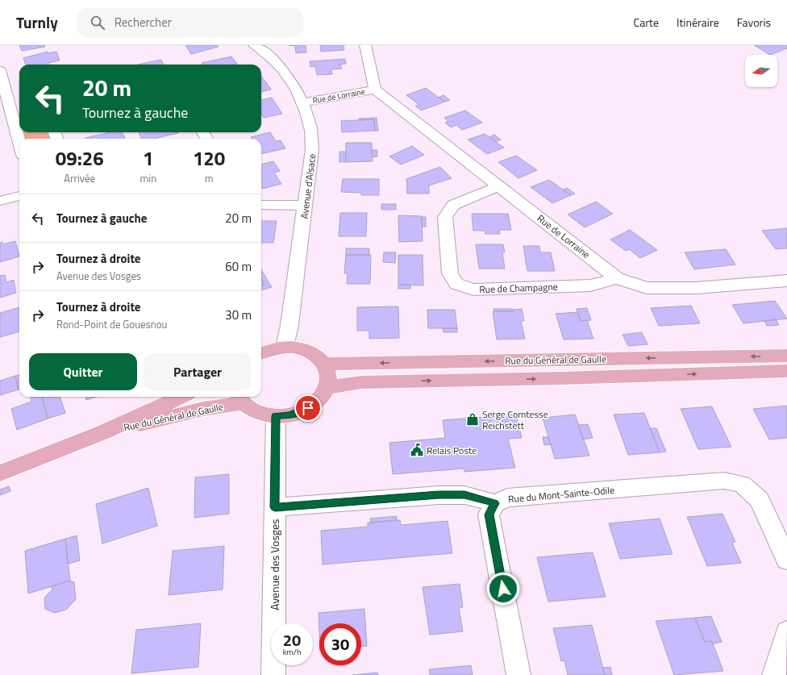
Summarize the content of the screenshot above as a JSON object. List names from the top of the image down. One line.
{"streets":{"main road":["Rue du Général de Gaulle"],"street":["Rue de Lorraine","Avenue d'Alsace","Rue de Champagne","Rue du Mont-Sainte-Odile","Avenue des Vosges"]},"crossings":[["Rue de Lorraine","Avenue d'Alsace"],["Rue de Lorraine","Rue de Champagne"]],"places":{"shop":["Serge Comtesse Reichstett"],"public building":["Relais Poste"]},"north":"left","page":{"header":"Turnly","search":"Rechercher","nav":["Carte","Itinéraire","Favoris"],"turn":["20 m","Tournez à gauche"],"eta":["09:26","Arrivée","1","min","120","m"],"list":[{"name":"Tournez à gauche","value":"20 m"},{"name":"Tournez à droite","note":"Avenue des Vosges","value":"60 m"},{"name":"Tournez à droite","note":"Rond-Point de Gouesnou","value":"30 m"}],"buttons":["Quitter","Partager"],"speed":"20 km/h","limit":"30"}}
